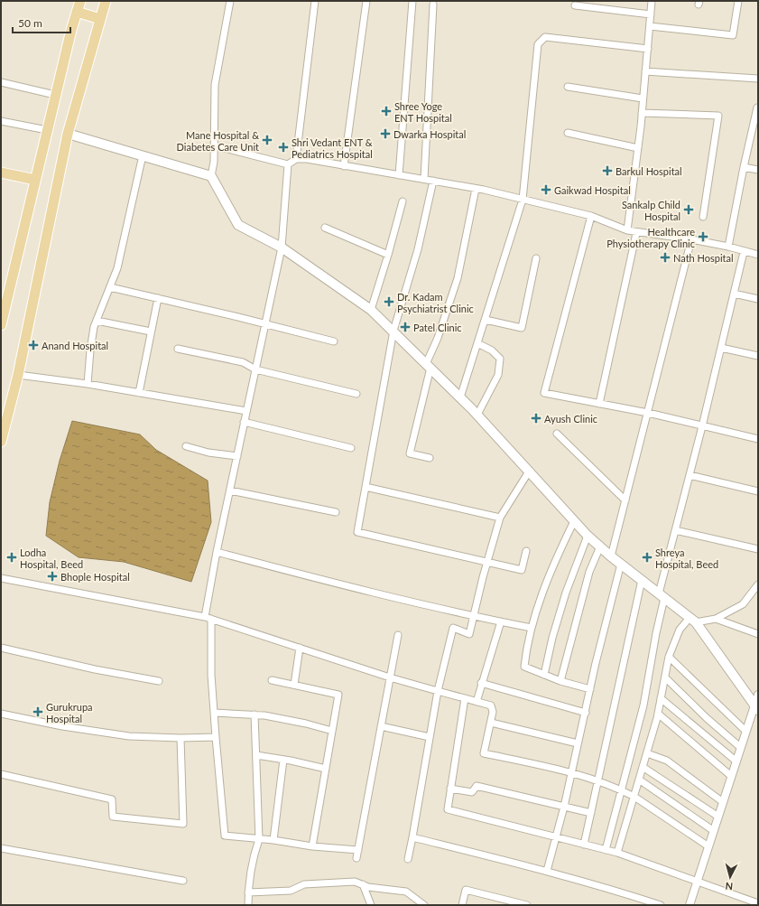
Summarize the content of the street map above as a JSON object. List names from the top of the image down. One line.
{"places":{"health":["Shree Yoge ENT Hospital","Dwarka Hospital","Mane Hospital & Diabetes Care Unit","Shri Vedant ENT & Pediatrics Hospital","Barkul Hospital","Gaikwad Hospital","Sankalp Child Hospital","Healthcare Physiotherapy Clinic","Nath Hospital","Dr. Kadam Psychiatrist Clinic","Patel Clinic","Anand Hospital","Ayush Clinic","Lodha Hospital, Beed","Shreya Hospital, Beed","Bhople Hospital","Gurukrupa Hospital"]},"scale_bar":"50 m","north":"bottom"}
